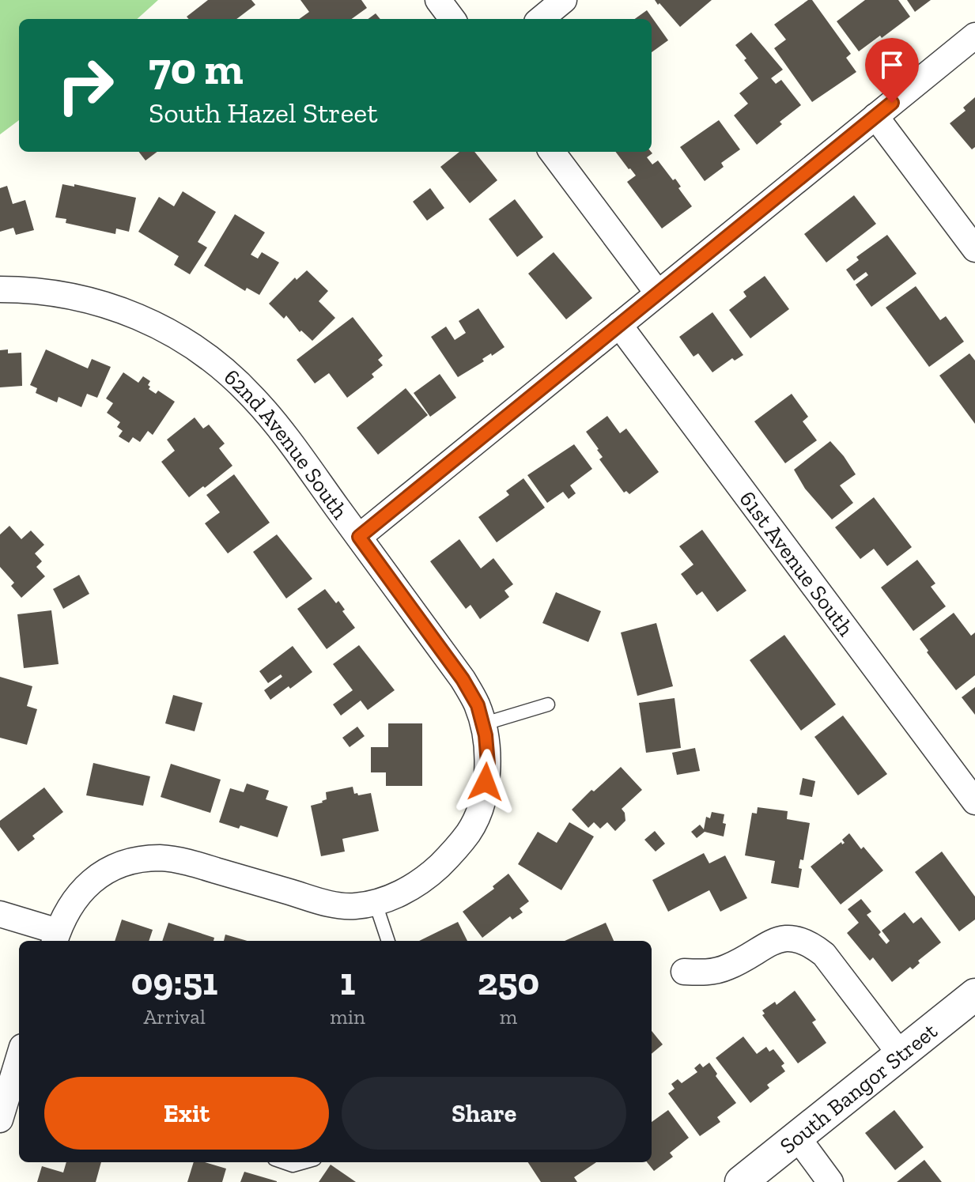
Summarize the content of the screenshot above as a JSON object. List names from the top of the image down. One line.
{"streets":{"street":["62nd Avenue South","61st Avenue South","South Bangor Street"]},"page":{"turn":["70 m","South Hazel Street"],"eta":["09:51","Arrival","1","min","250","m"],"buttons":["Exit","Share"]}}
